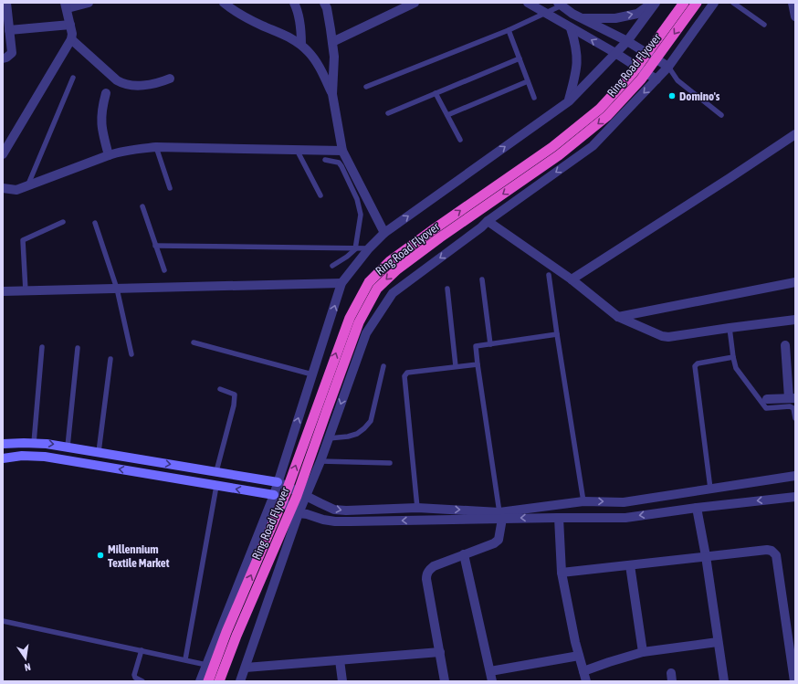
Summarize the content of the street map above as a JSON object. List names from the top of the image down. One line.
{"streets":{"highway":["Ring Road Flyover"]},"places":["Domino's","Millennium Textile Market"],"north":"bottom"}
